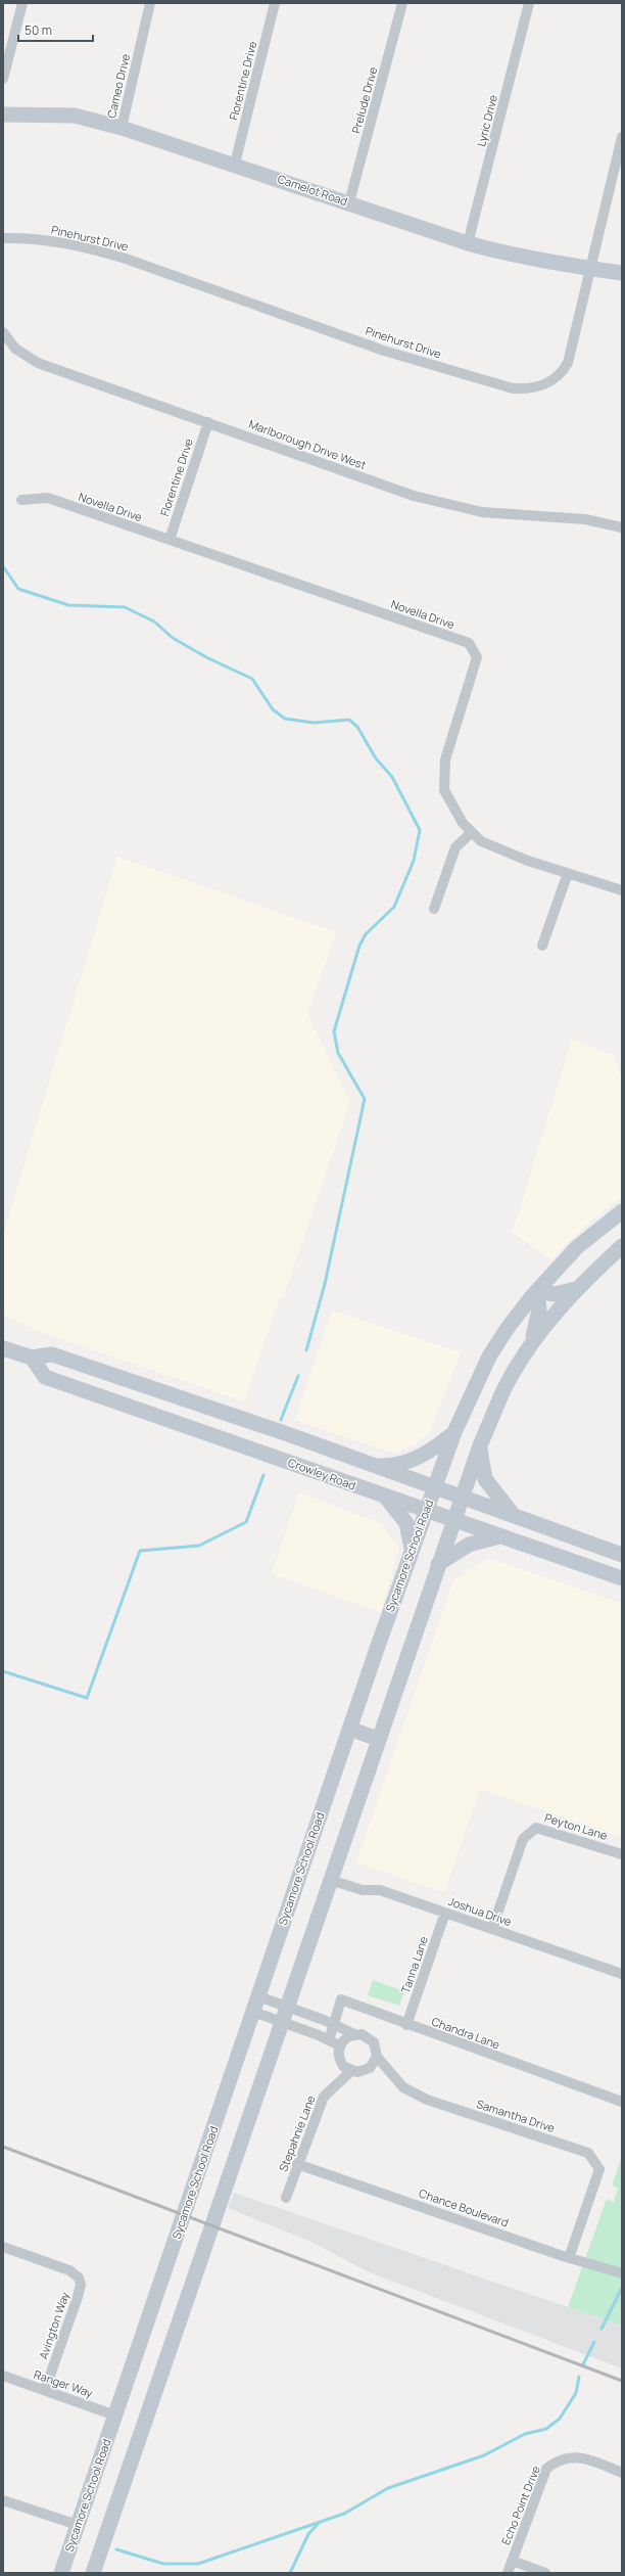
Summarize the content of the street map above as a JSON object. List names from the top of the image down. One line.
{"streets":{"main road":["Camelot Road","Crowley Road","Sycamore School Road"],"street":["Florentine Drive","Cameo Drive","Prelude Drive","Lyric Drive","Pinehurst Drive","Marlborough Drive West","Novella Drive","Peyton Lane","Joshua Drive","Tanna Lane","Chandra Lane","Samantha Drive","Stepahnie Lane","Chance Boulevard","Avington Way","Ranger Way","Echo Point Drive"]},"crossings":[["Florentine Drive","Camelot Road"],["Florentine Drive","Marlborough Drive West"],["Florentine Drive","Novella Drive"],["Cameo Drive","Camelot Road"],["Prelude Drive","Camelot Road"],["Lyric Drive","Camelot Road"],["Camelot Road","Pinehurst Drive"],["Crowley Road","Sycamore School Road"],["Sycamore School Road","Samantha Drive"],["Sycamore School Road","Ranger Way"],["Peyton Lane","Joshua Drive"],["Joshua Drive","Tanna Lane"],["Tanna Lane","Chandra Lane"],["Chandra Lane","Samantha Drive"],["Samantha Drive","Stepahnie Lane"],["Samantha Drive","Chance Boulevard"],["Stepahnie Lane","Chance Boulevard"],["Avington Way","Ranger Way"]],"scale_bar":"50 m"}
